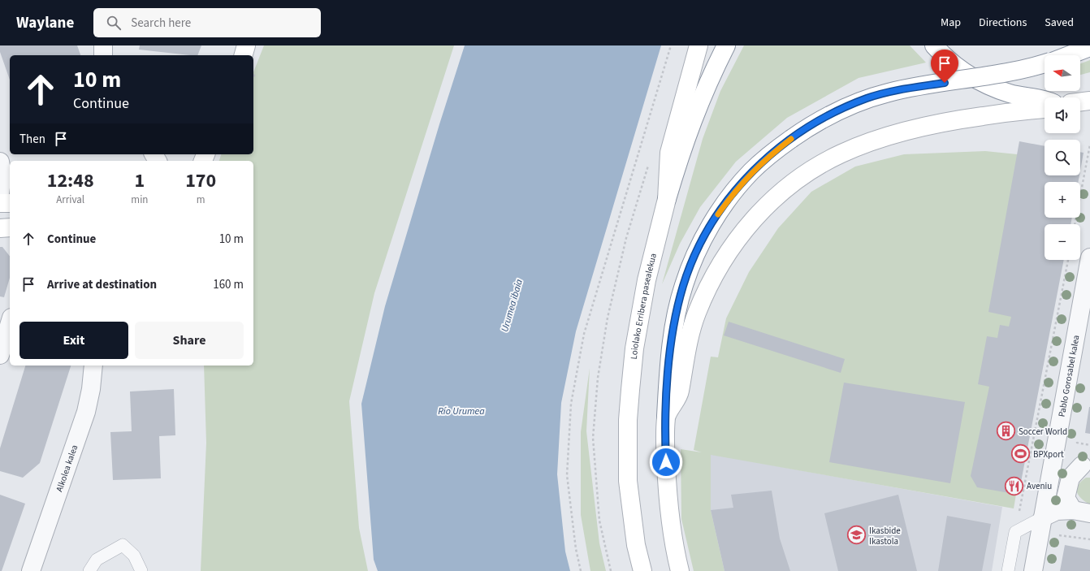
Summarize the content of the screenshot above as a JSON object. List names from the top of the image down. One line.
{"streets":{"main road":["Loiolako Erribera pasealekua"],"street":["Pablo Gorosabel kalea","Alkolea kalea"]},"water":["Urumea ibaia","Río Urumea"],"places":{"building":["Soccer World"],"sports":["BPXport"],"restaurant":["Aveniu"],"school or university":["Ikasbide Ikastola"]},"north":"left","page":{"header":"Waylane","search":"Search here","nav":["Map","Directions","Saved"],"map_buttons":["+","−"],"turn":["10 m","Continue"],"then":"Then","eta":["12:48","Arrival","1","min","170","m"],"list":[{"name":"Continue","value":"10 m"},{"name":"Arrive at destination","value":"160 m"}],"buttons":["Exit","Share"]}}
